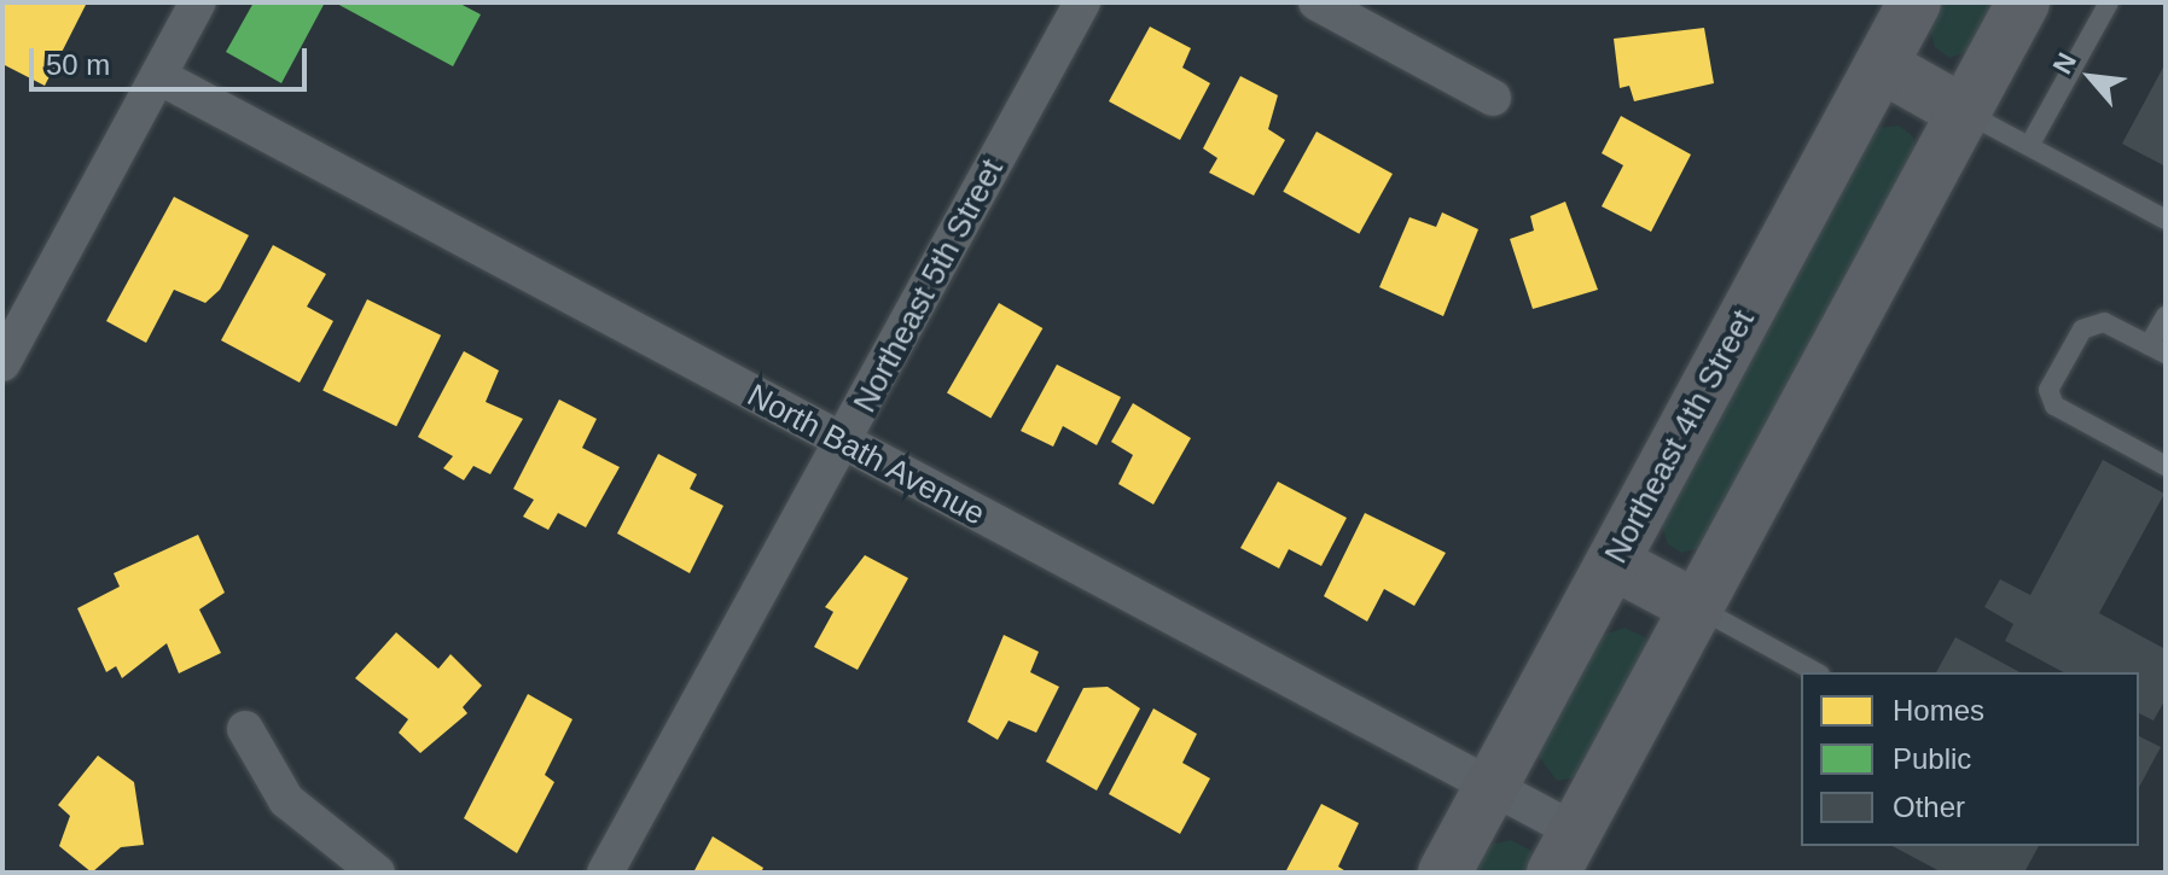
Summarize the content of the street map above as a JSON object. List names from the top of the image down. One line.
{"streets":{"main road":["Northeast 4th Street"],"street":["Northeast 5th Street","North Bath Avenue"]},"crossings":[["Northeast 5th Street","North Bath Avenue"],["Northeast 4th Street","North Bath Avenue"]],"legend":["Homes","Public","Other"],"scale_bar":"50 m","north":"top left"}
